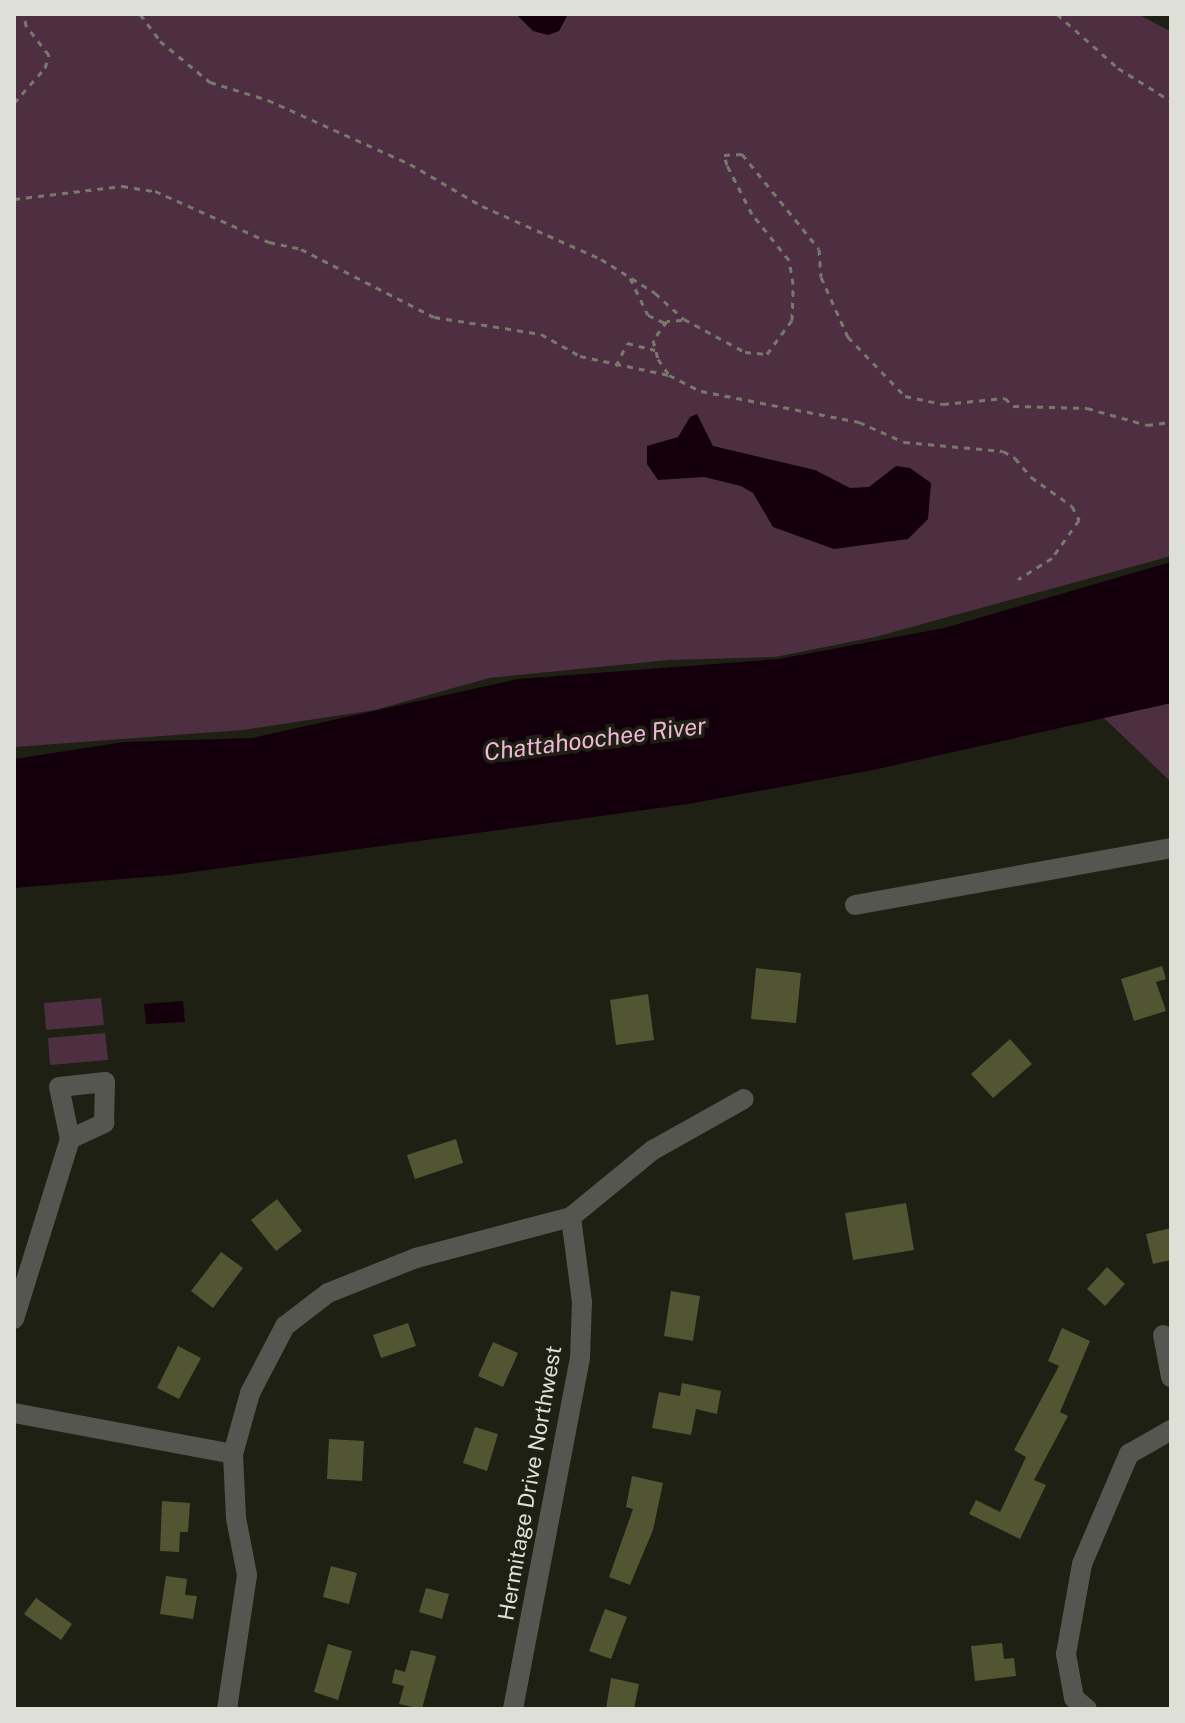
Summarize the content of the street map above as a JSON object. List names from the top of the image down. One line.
{"streets":{"street":["Hermitage Drive Northwest"]},"water":["Chattahoochee River"]}
